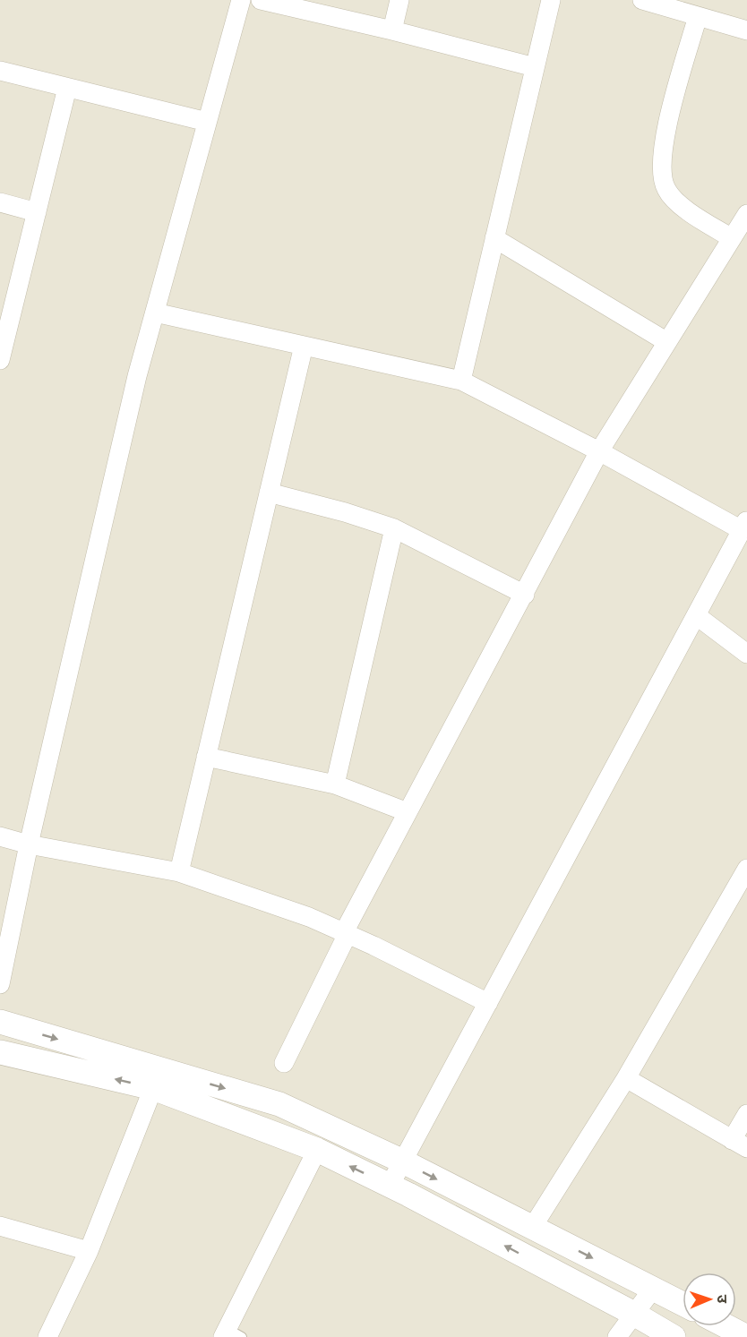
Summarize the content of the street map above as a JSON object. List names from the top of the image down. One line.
{"north":"right"}
